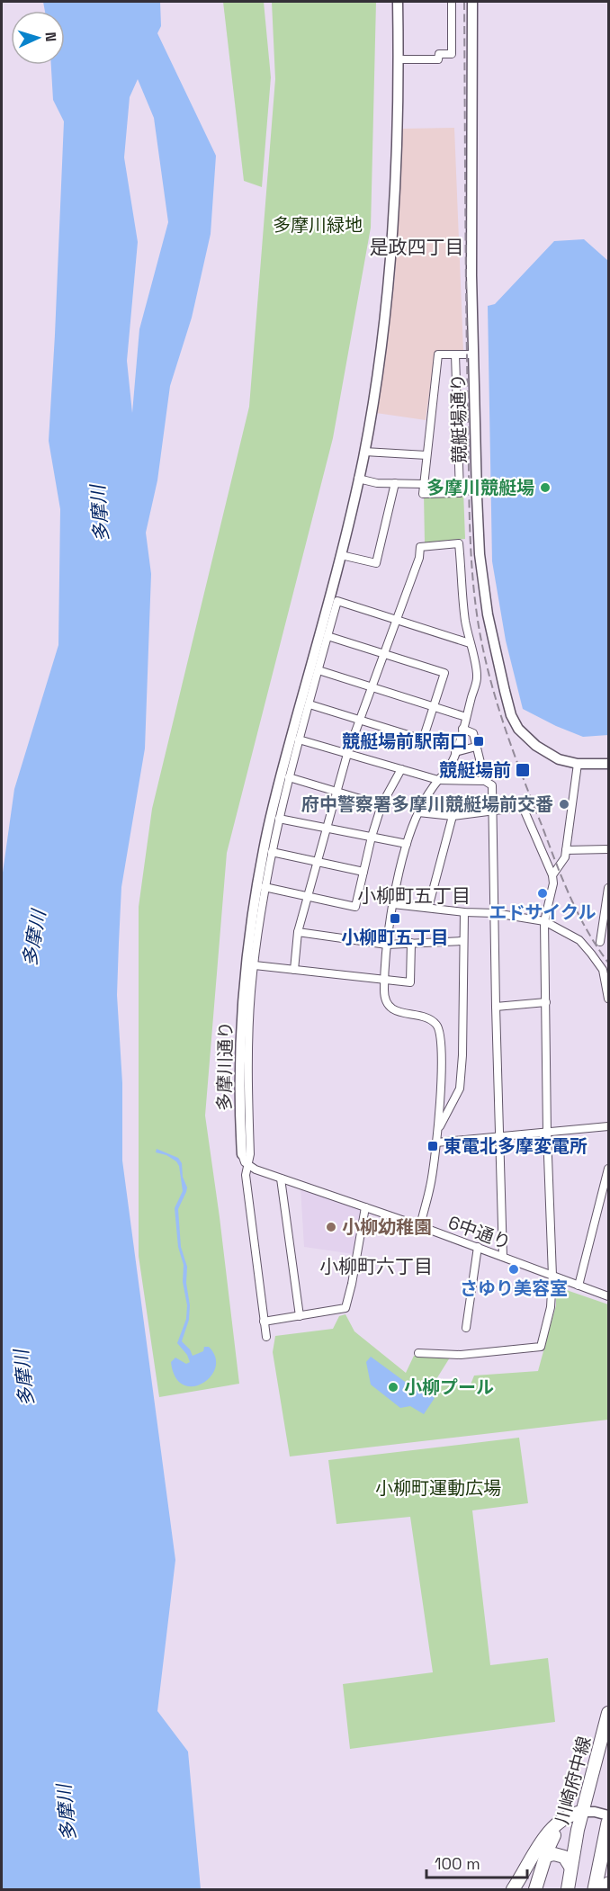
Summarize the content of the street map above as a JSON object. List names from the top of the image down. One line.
{"streets":{"main road":["川崎府中線"],"street":["競艇場通り","多摩川通り","6中通り"]},"crossings":[["多摩川通り","6中通り"]],"districts":["是政四丁目","小柳町五丁目","小柳町六丁目"],"water":["多摩川"],"parks":["多摩川緑地","小柳町運動広場"],"places":{"other":["多摩川競艇場","府中警察署多摩川競艇場前交番","エドサイクル","小柳幼稚園","さゆり美容室","小柳プール"],"transit":["競艇場前駅南口","競艇場前","小柳町五丁目","東電北多摩変電所"]},"scale_bar":"100 m","north":"right"}
